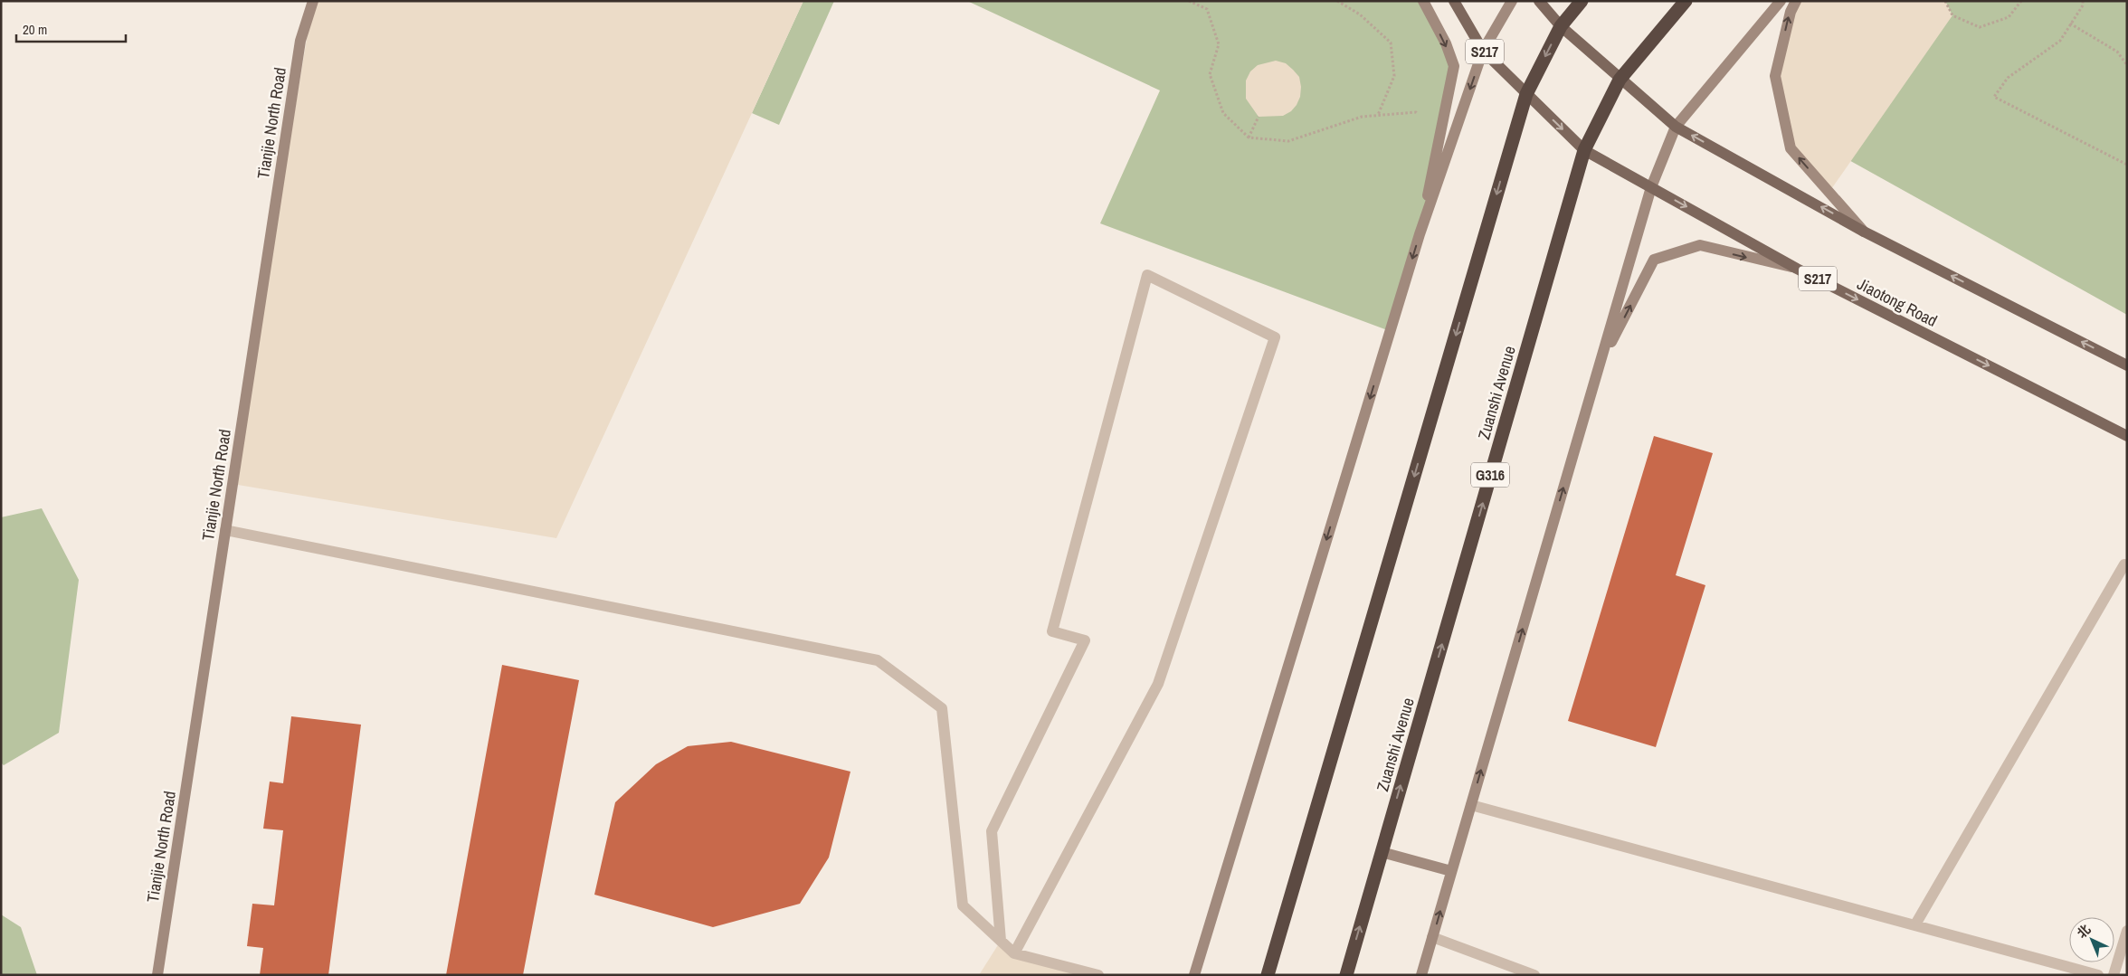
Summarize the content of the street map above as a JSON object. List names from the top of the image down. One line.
{"streets":{"highway":["Zuanshi Avenue","G316"],"main road":["S217","Jiaotong Road"],"street":["Tianjie North Road"]},"crossings":[["S217","Jiaotong Road"],["Jiaotong Road","Zuanshi Avenue"]],"scale_bar":"20 m","north":"top left"}
